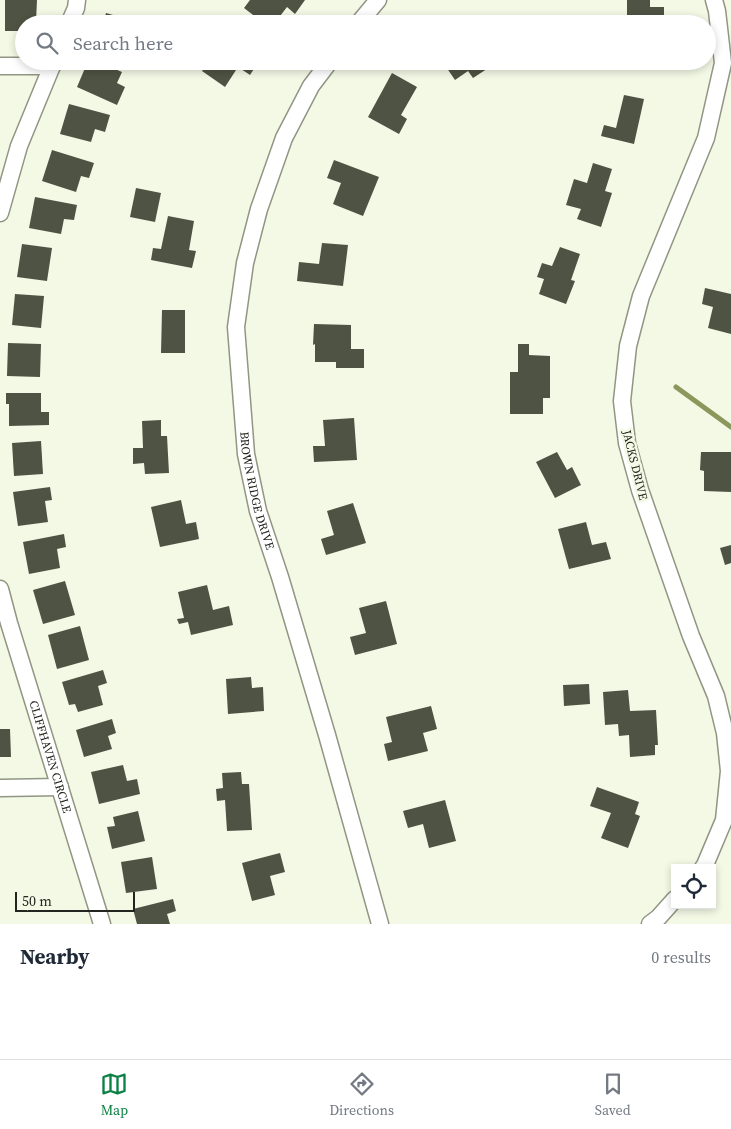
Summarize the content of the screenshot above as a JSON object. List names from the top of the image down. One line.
{"streets":{"street":["JACKS DRIVE","BROWN RIDGE DRIVE","CLIFFHAVEN CIRCLE"]},"scale_bar":"50 m","page":{"search":"Search here","scale":"50 m","heading":["Nearby","0 results"],"nav":["Map","Directions","Saved"]}}
